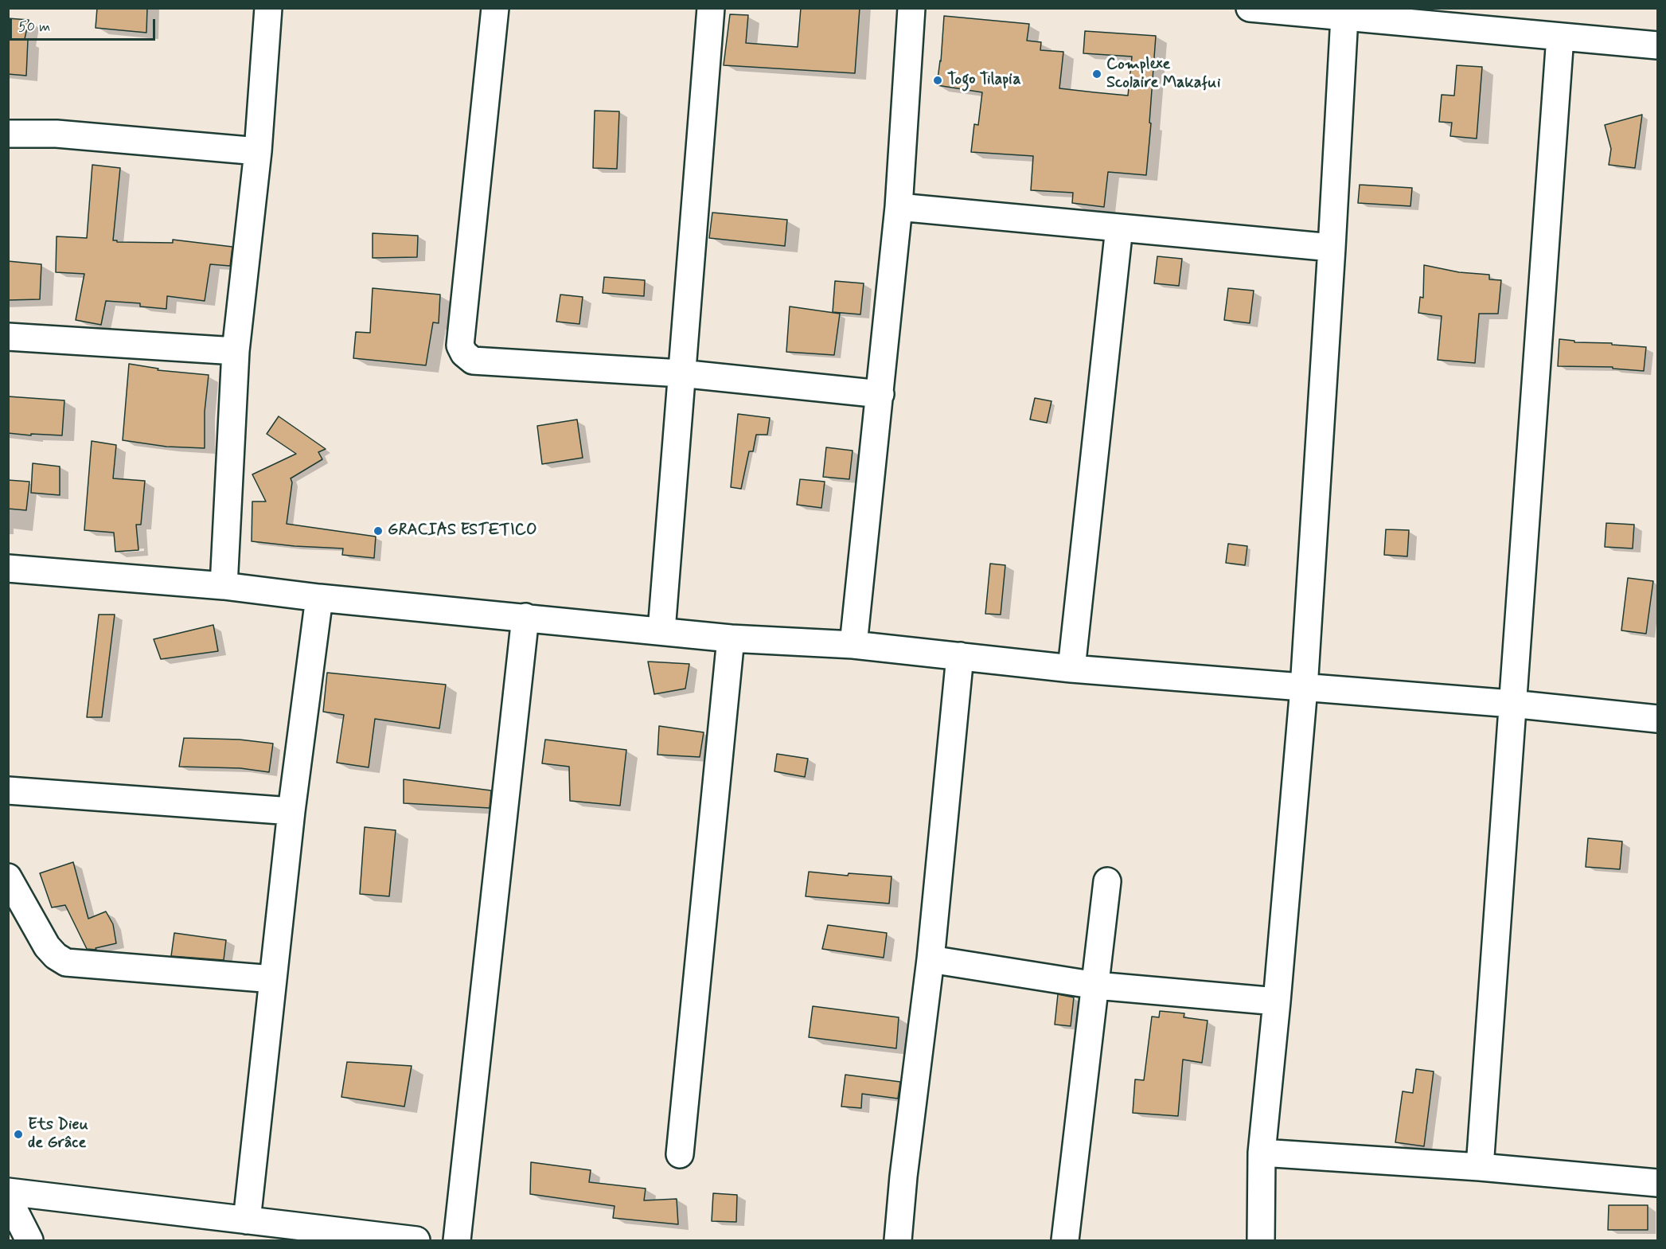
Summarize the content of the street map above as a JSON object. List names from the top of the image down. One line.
{"places":["Complexe Scolaire Makafui","Togo Tilapia","GRACIAS ESTETICO","Ets Dieu de Grâce"],"scale_bar":"50 m"}
